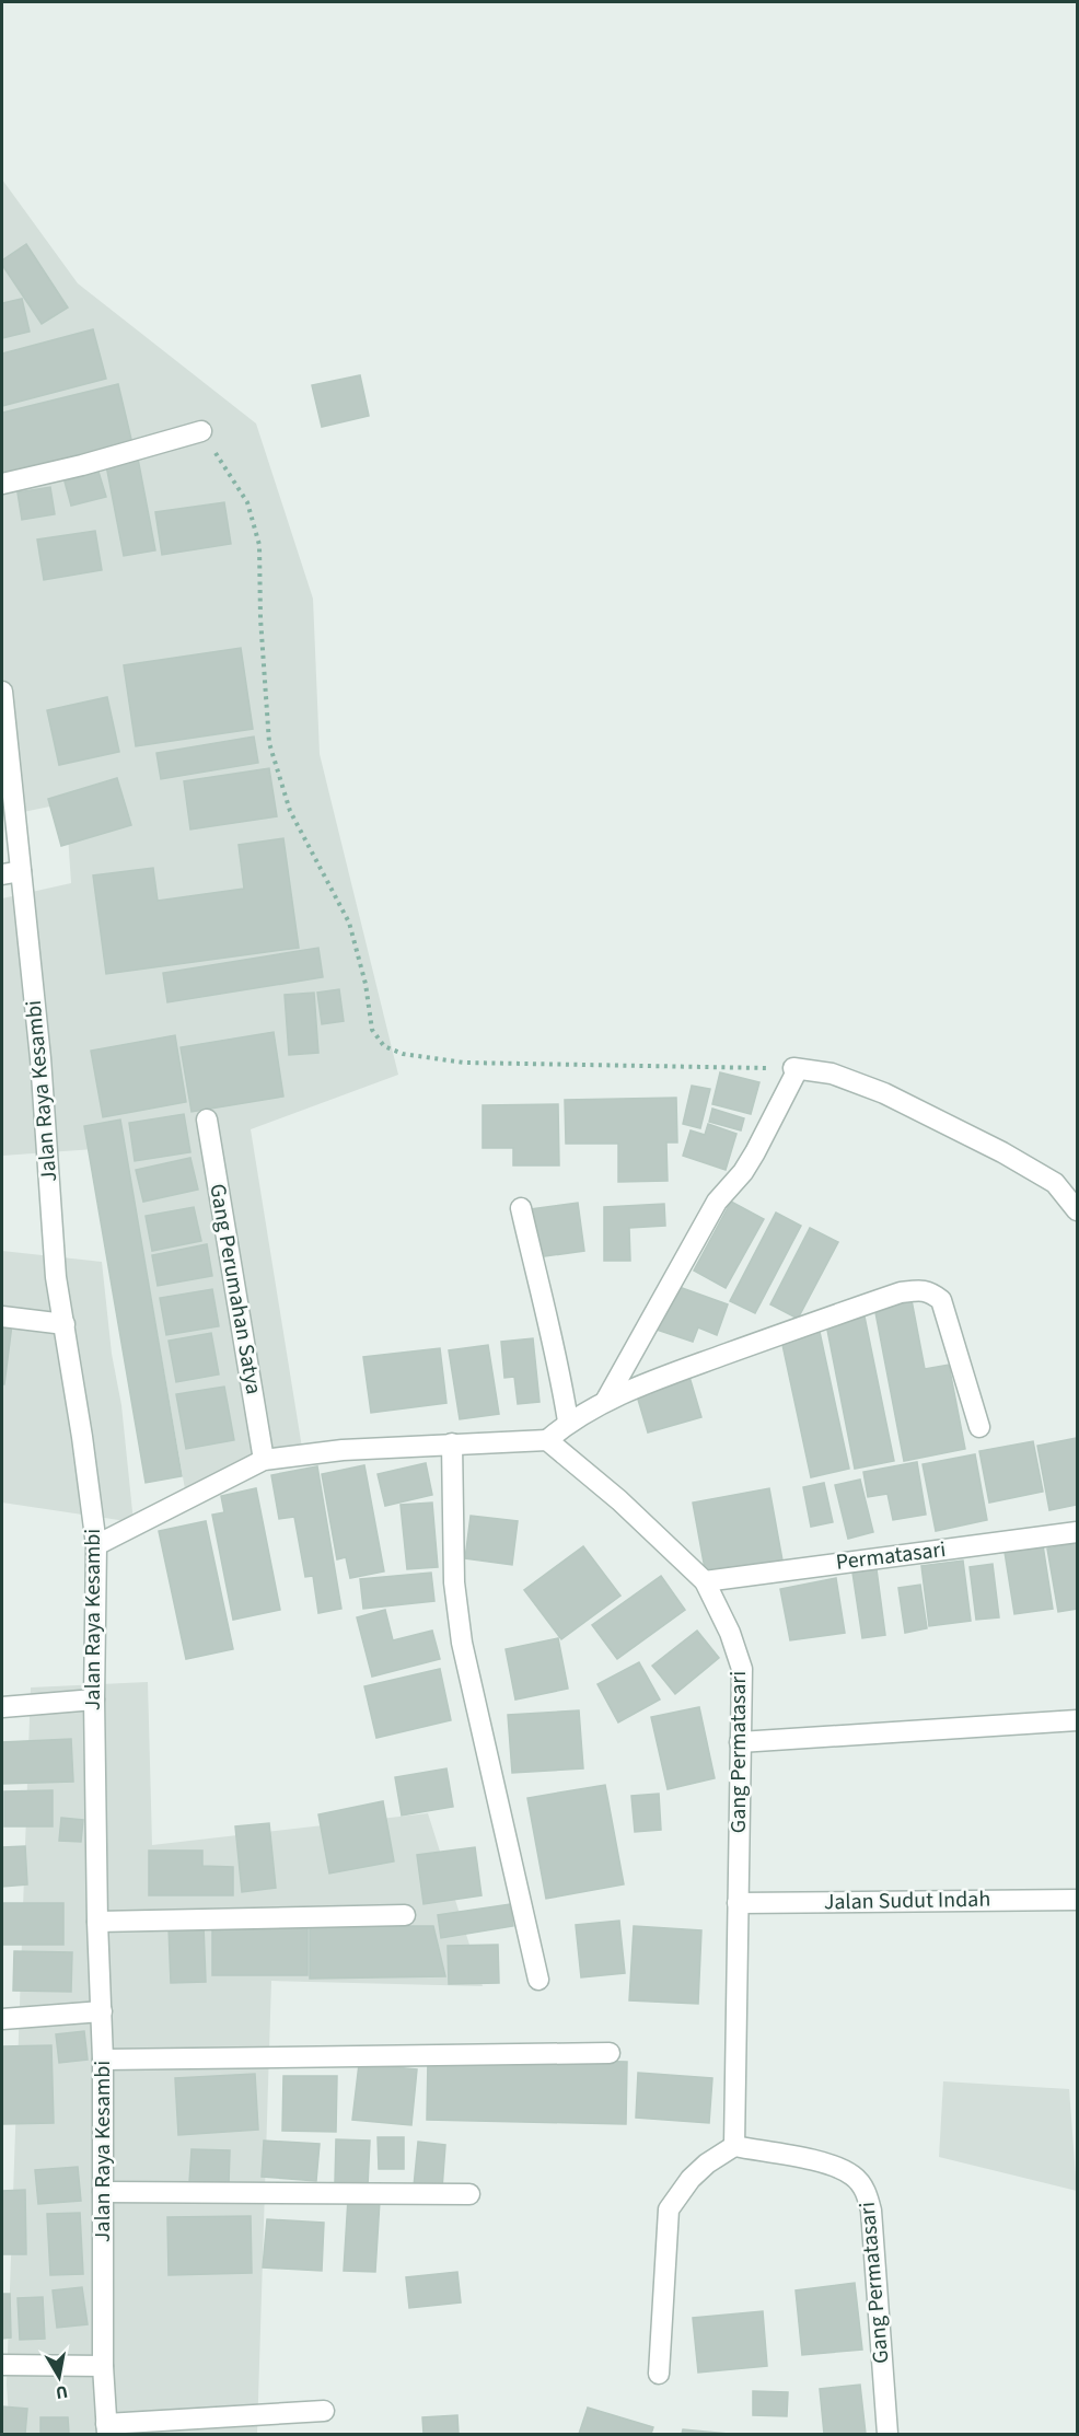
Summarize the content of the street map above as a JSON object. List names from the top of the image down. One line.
{"streets":{"street":["Jalan Raya Kesambi","Gang Perumahan Satya","Permatasari","Gang Permatasari","Jalan Sudut Indah"]},"crossings":[["Permatasari","Gang Permatasari"],["Gang Permatasari","Jalan Sudut Indah"]],"north":"bottom"}
